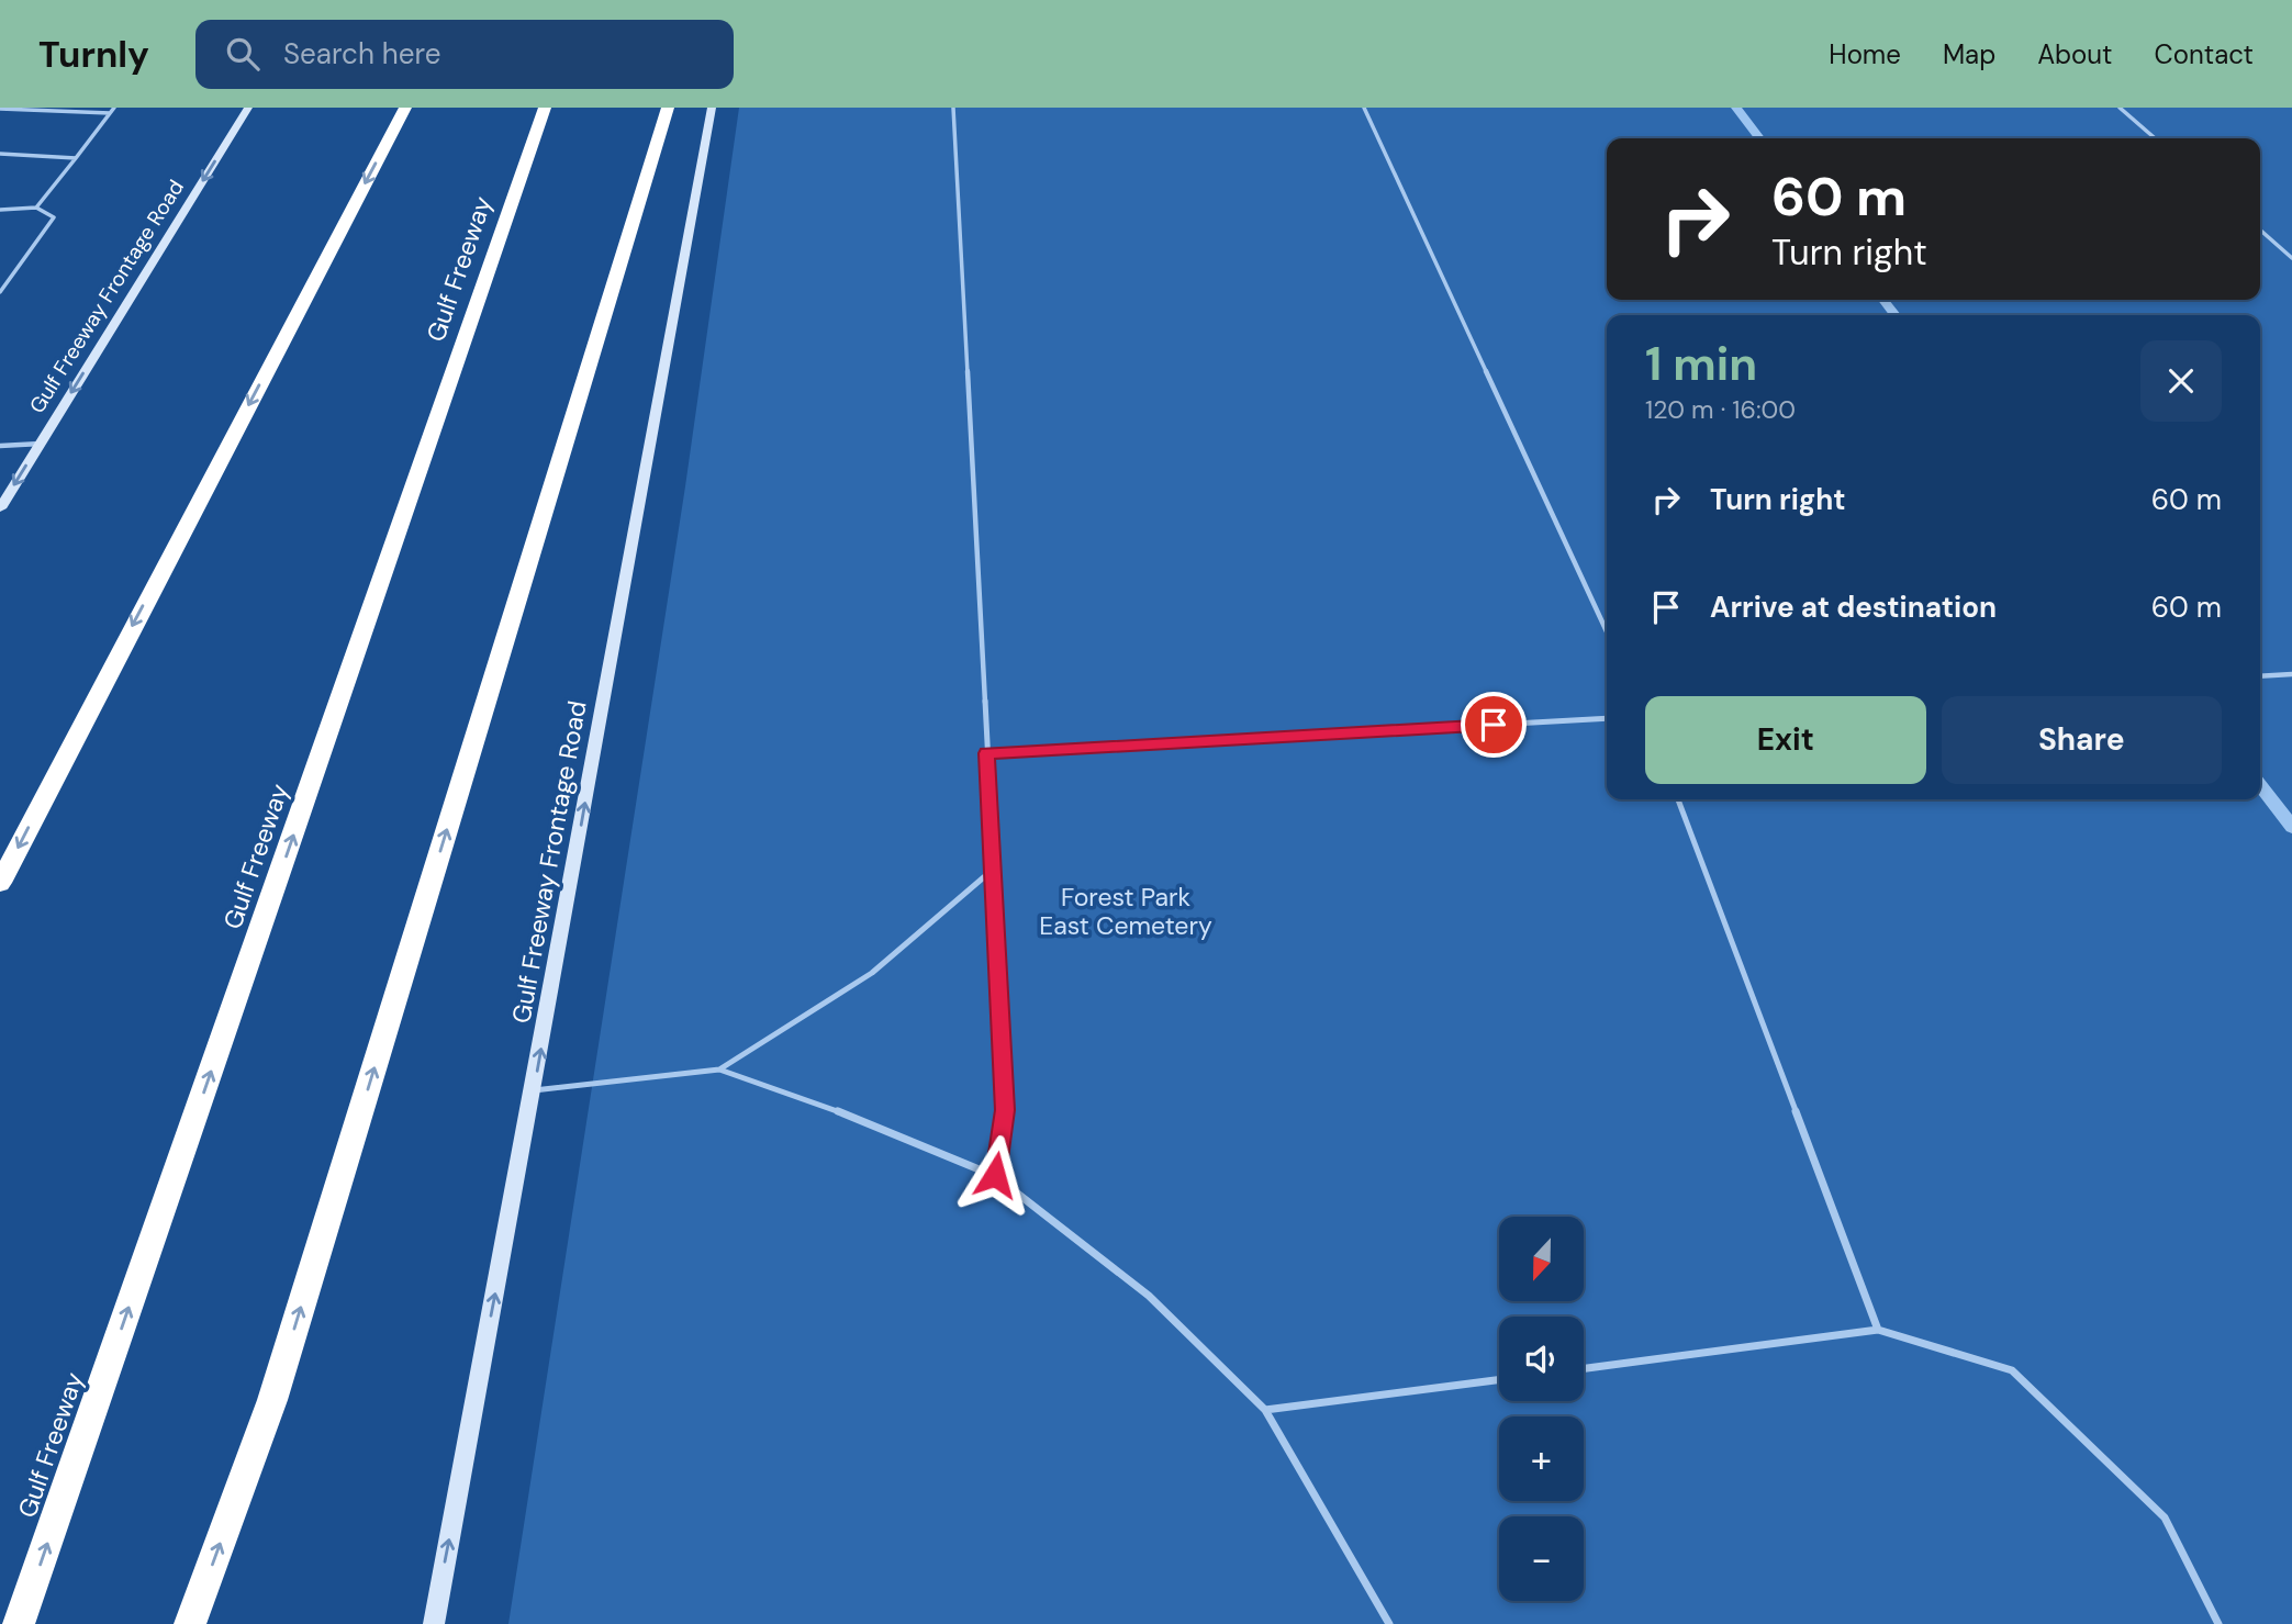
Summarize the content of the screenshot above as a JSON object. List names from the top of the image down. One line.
{"streets":{"highway":["Gulf Freeway"],"main road":["Gulf Freeway Frontage Road"]},"parks":["Forest Park East Cemetery"],"north":"bottom","page":{"header":"Turnly","search":"Search here","nav":["Home","Map","About","Contact"],"turn":["60 m","Turn right"],"heading":["1 min","120 m · 16:00"],"list":[{"name":"Turn right","value":"60 m"},{"name":"Arrive at destination","value":"60 m"}],"buttons":["Exit","Share"],"map_buttons":["+","−"]}}
